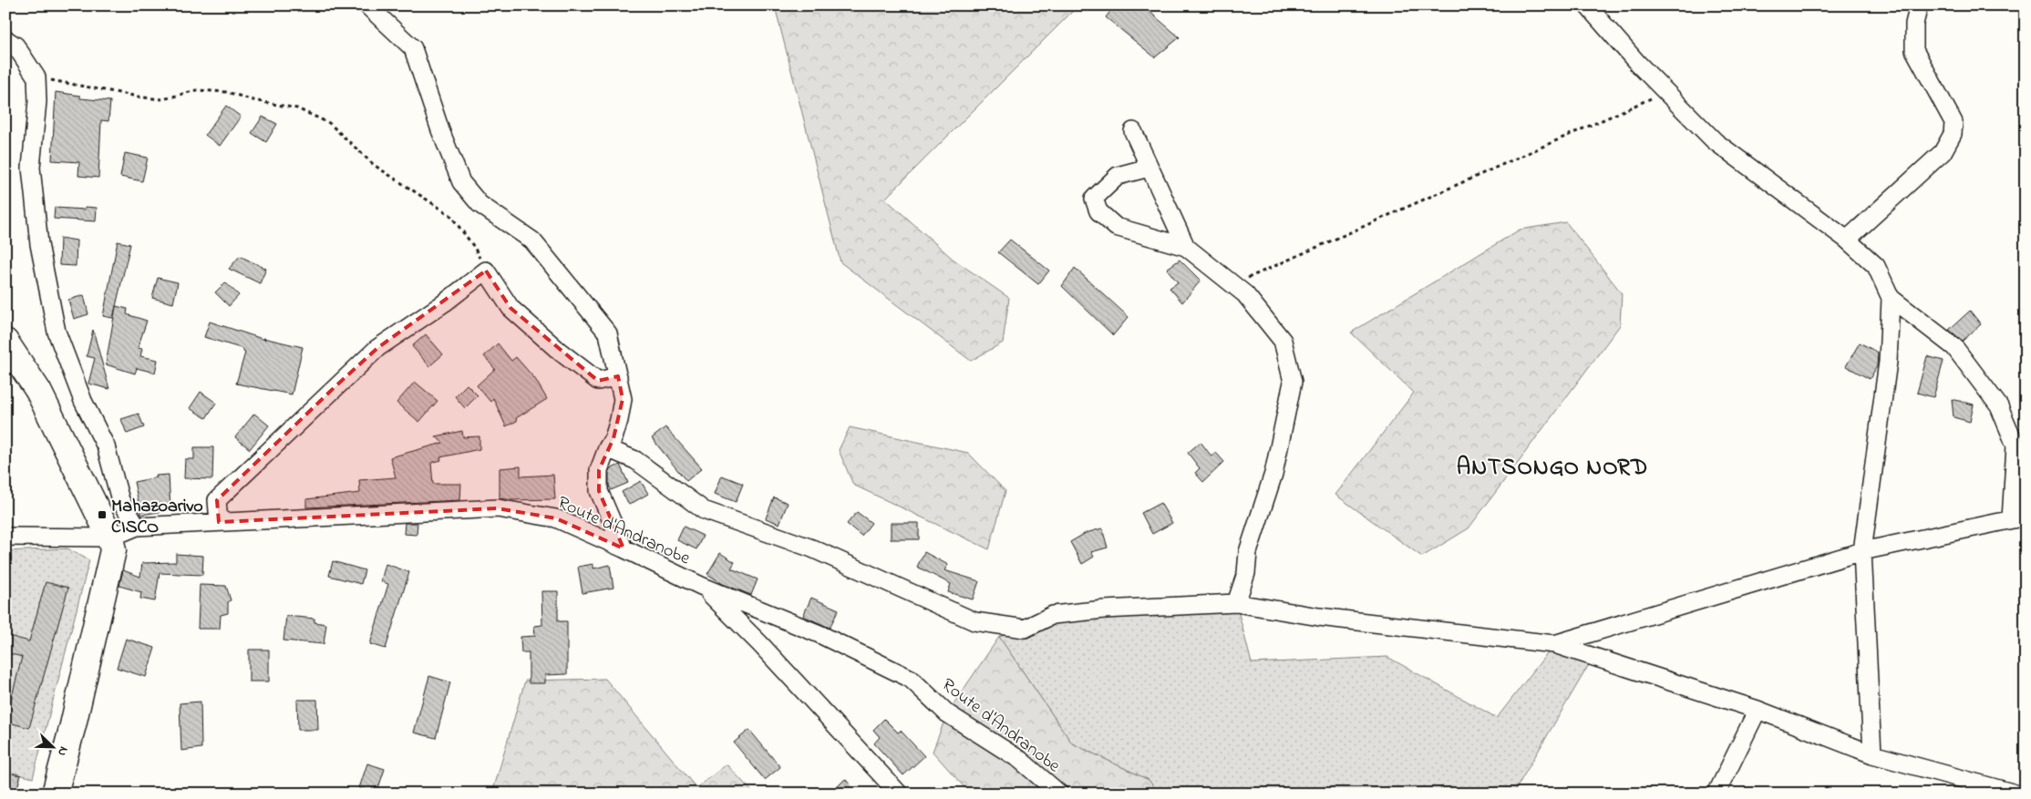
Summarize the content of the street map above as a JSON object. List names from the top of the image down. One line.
{"streets":{"street":["Route d'Andranobe"]},"districts":["ANTSONGO NORD"],"places":{"transit":["Mahazoarivo CISCO"]},"north":"bottom right"}
